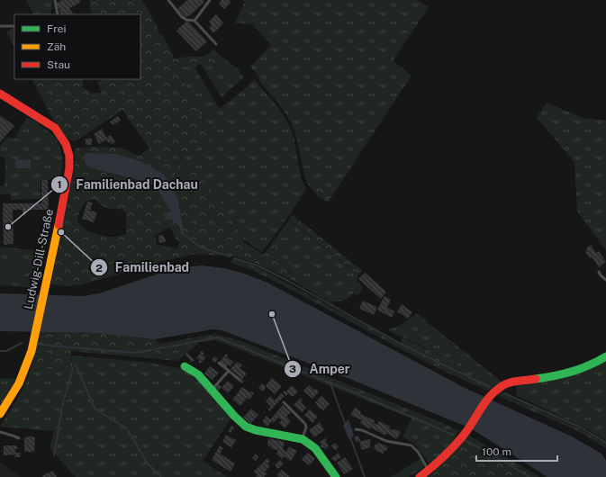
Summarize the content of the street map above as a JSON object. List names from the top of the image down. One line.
{"streets":{"street":["Ludwig-Dill-Straße"]},"places":["Familienbad Dachau","Familienbad","Amper"],"legend":["Frei","Zäh","Stau"],"scale_bar":"100 m"}
